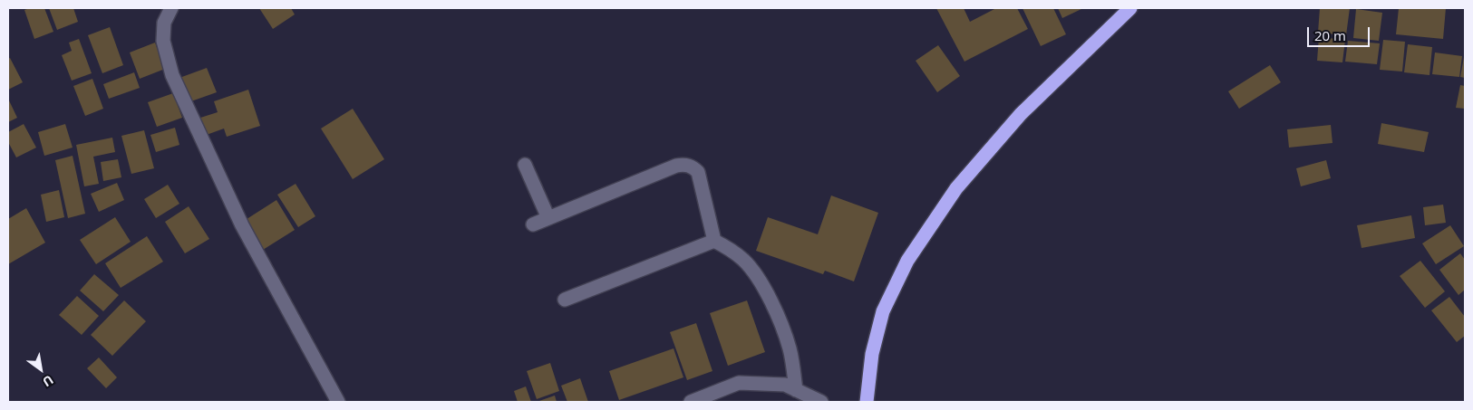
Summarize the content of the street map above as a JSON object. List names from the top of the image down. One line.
{"scale_bar":"20 m","north":"bottom right"}
